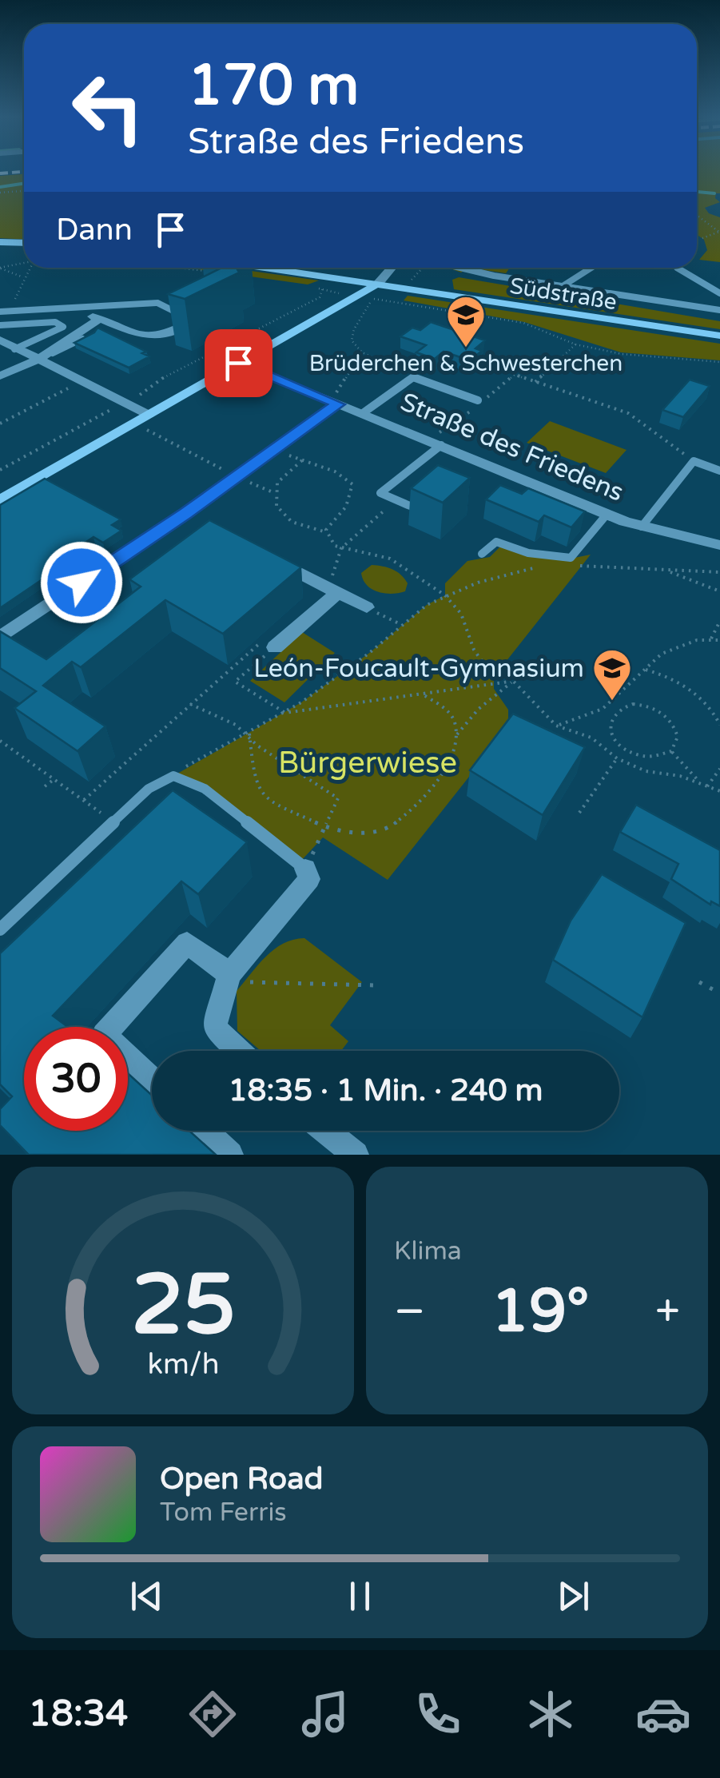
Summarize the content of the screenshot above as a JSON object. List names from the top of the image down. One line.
{"streets":{"street":["Südstraße","Straße des Friedens"]},"parks":["Bürgerwiese"],"places":{"school or university":["Brüderchen & Schwesterchen","León-Foucault-Gymnasium"]},"page":{"turn":["170 m","Straße des Friedens"],"then":"Dann","limit":"30","trip":"18:35 · 1 Min. · 240 m","tile":"Klima","heat":["−","19°","+"],"song":["Open Road","Tom Ferris"],"tabs":"18:34","gauge":["25","km/h"]}}
